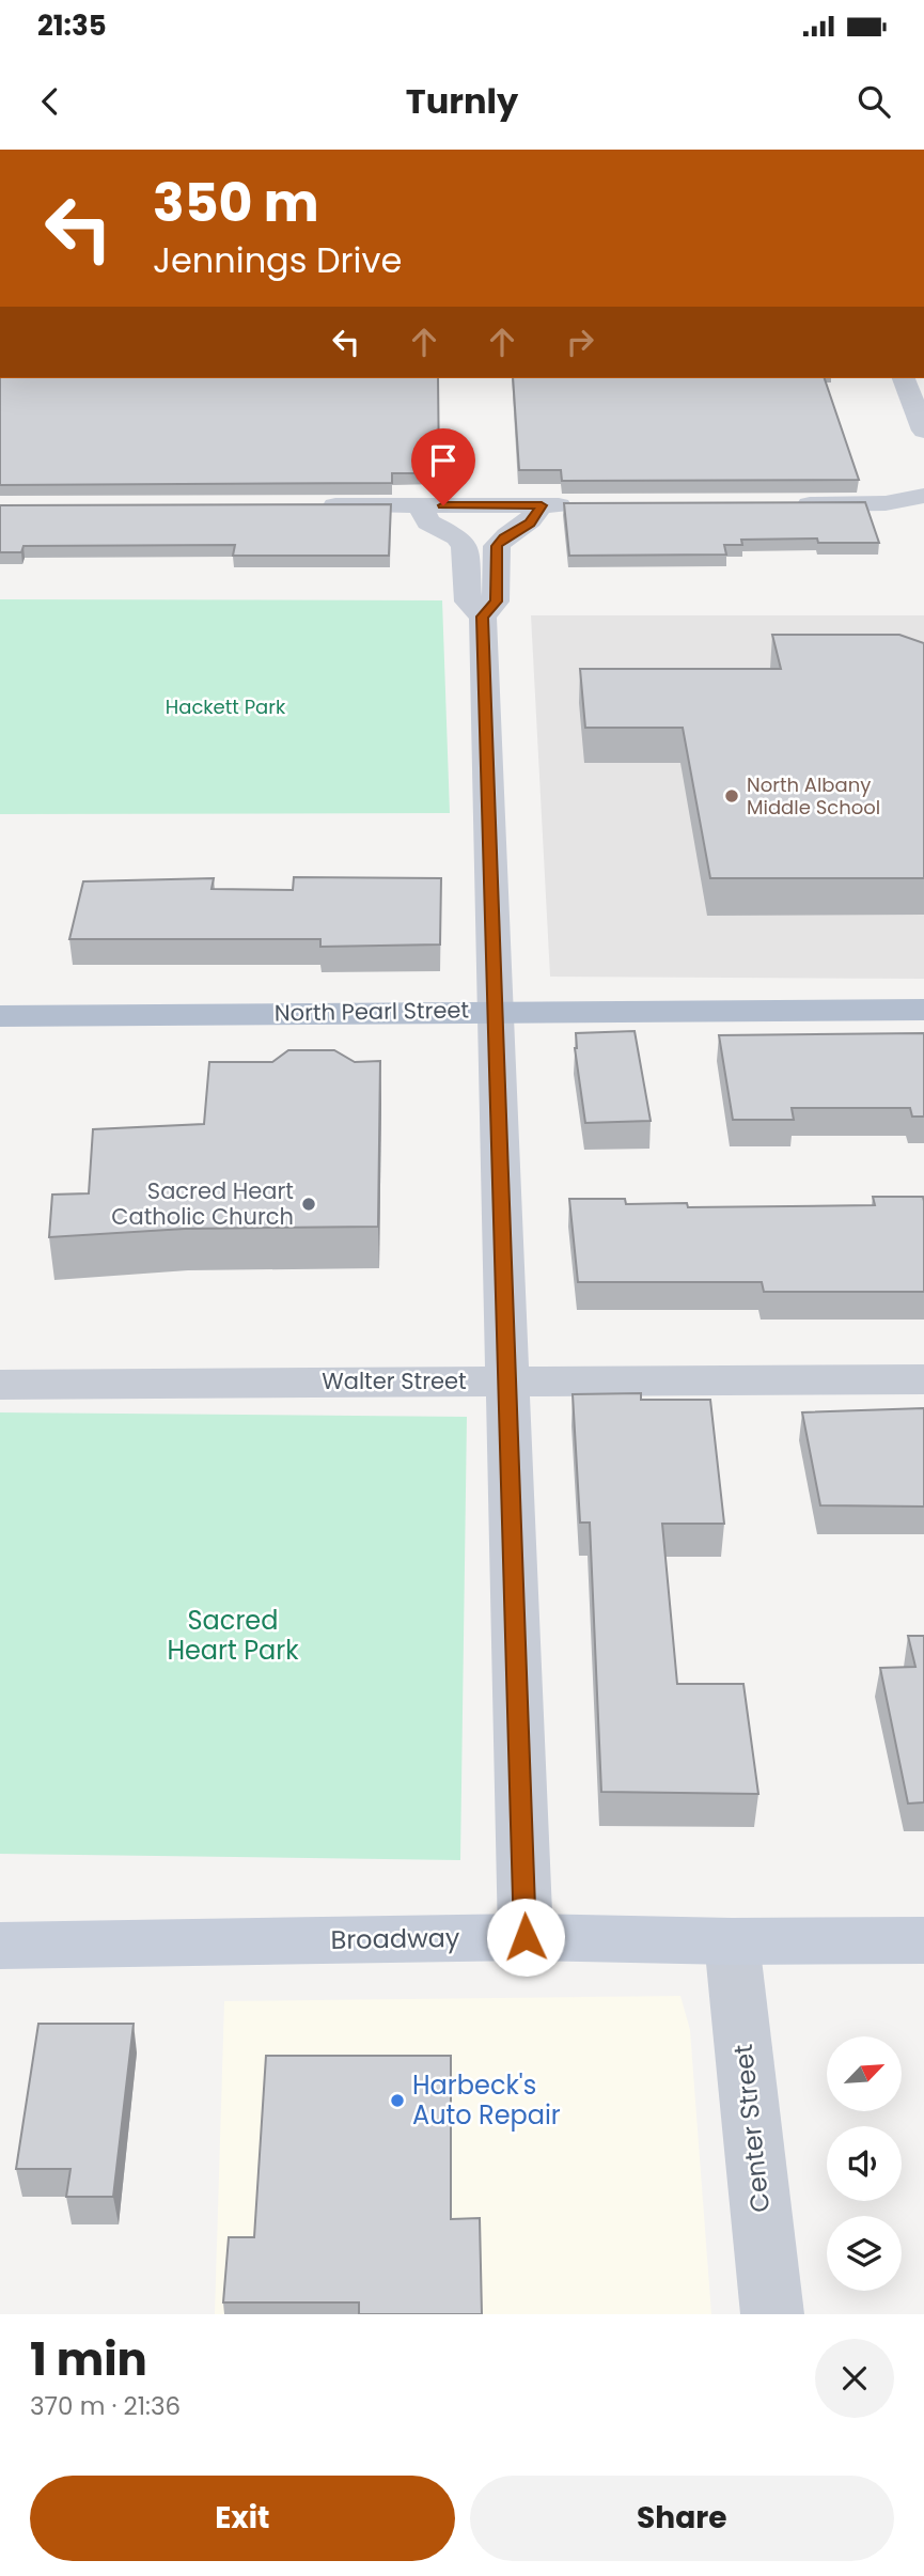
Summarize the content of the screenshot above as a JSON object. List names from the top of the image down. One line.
{"streets":{"main road":["North Pearl Street"],"street":["Walter Street","Broadway","Center Street"]},"crossings":[["Broadway","Center Street"]],"parks":["Hackett Park","Sacred Heart Park"],"places":["North Albany Middle School","Sacred Heart Catholic Church","Harbeck's Auto Repair"],"north":"top right","page":{"status":"21:35","header":"Turnly","turn":["350 m","Jennings Drive"],"heading":["1 min","370 m · 21:36"],"buttons":["Exit","Share"]}}
